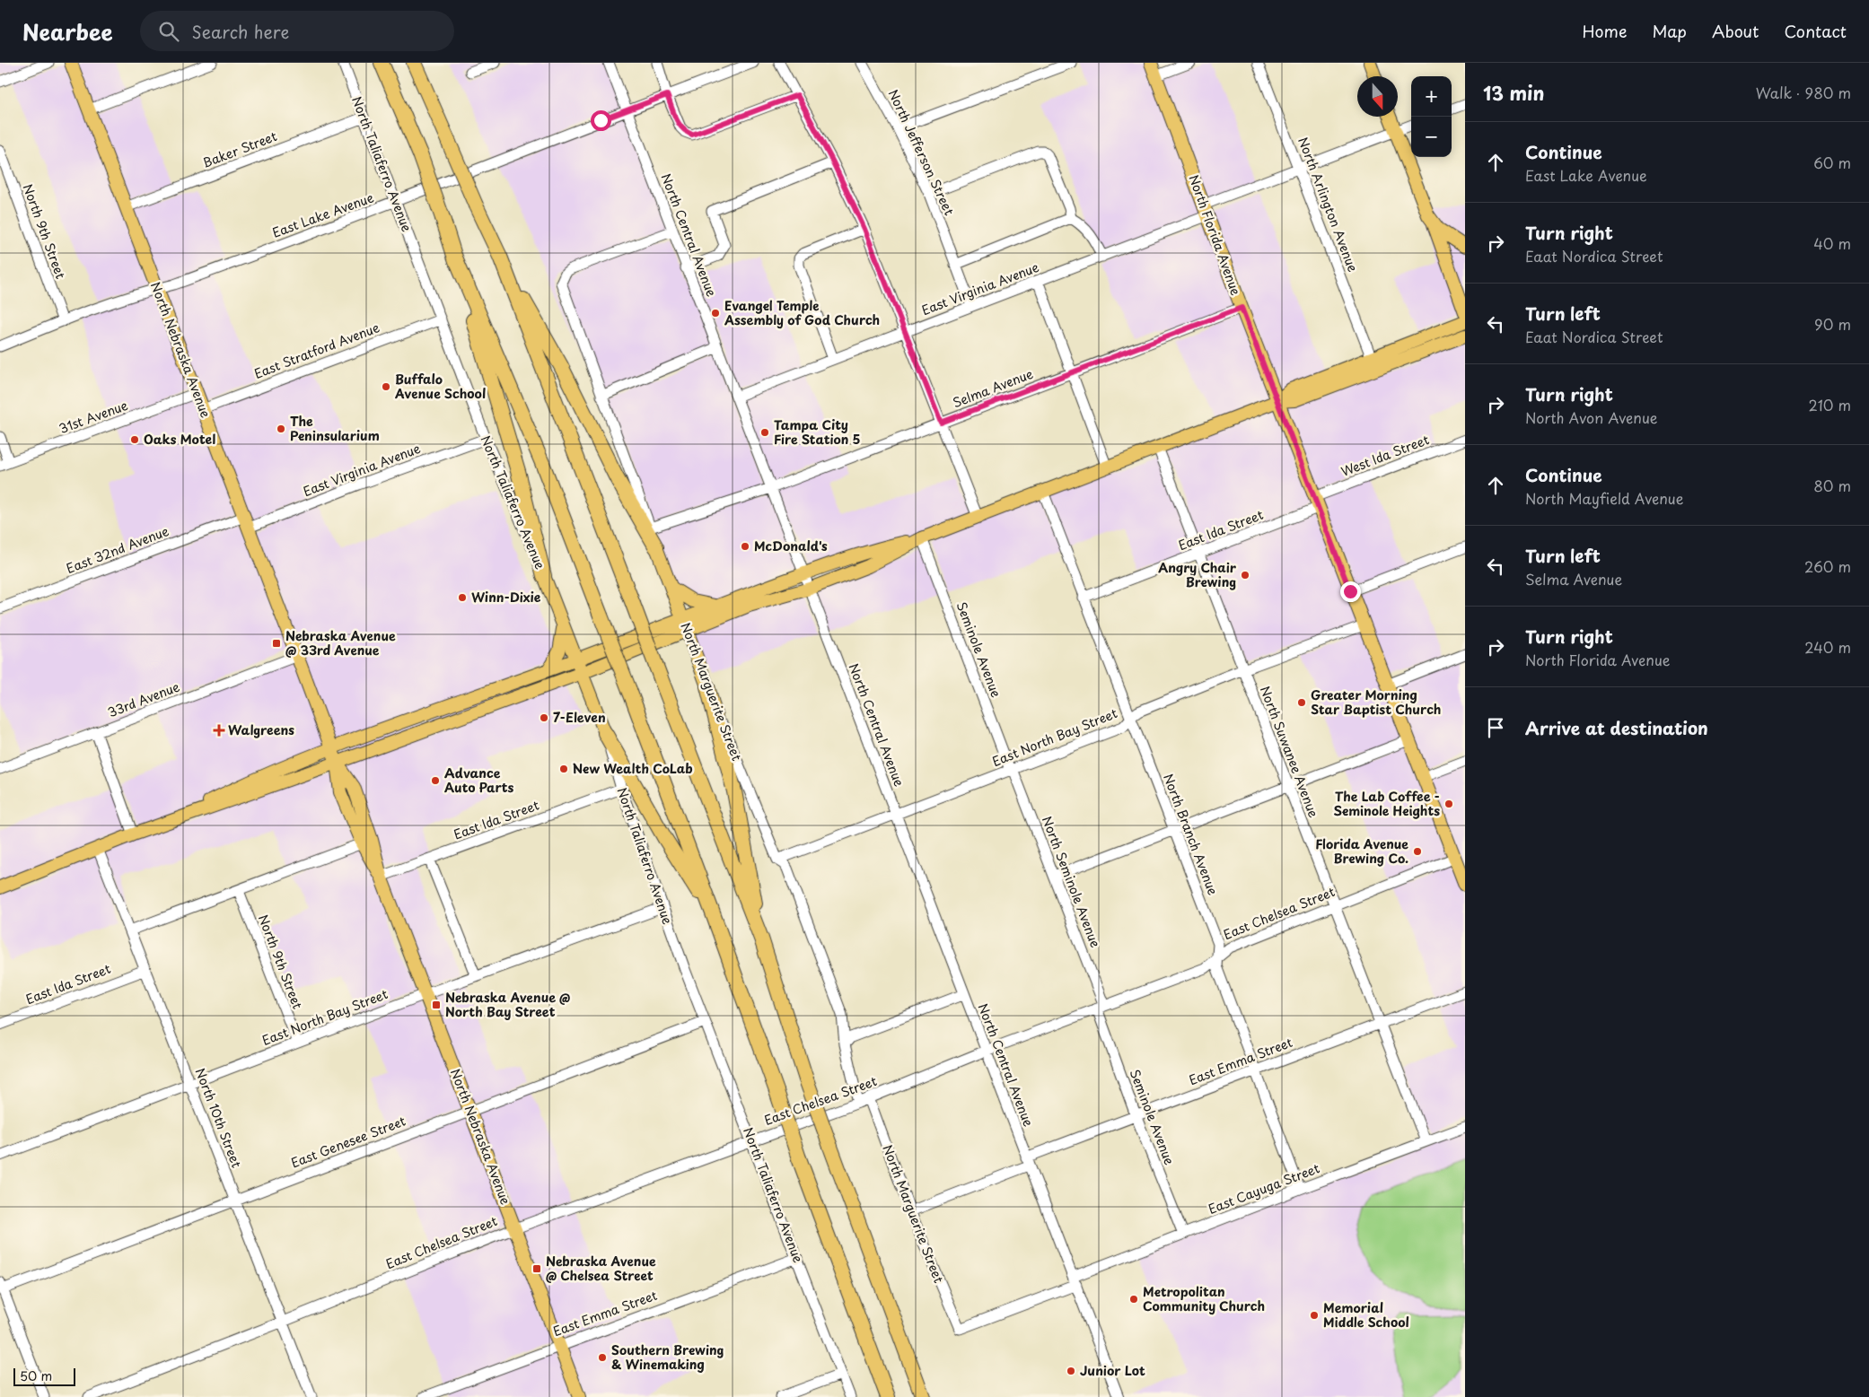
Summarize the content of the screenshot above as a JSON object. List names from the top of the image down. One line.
{"streets":{"main road":["North Taliaferro Avenue","North Florida Avenue","North Nebraska Avenue","North Marguerite Street"],"street":["Baker Street","North Jefferson Street","North Arlington Avenue","East Lake Avenue","North 9th Street","North Central Avenue","East Virginia Avenue","East Stratford Avenue","Selma Avenue","31st Avenue","West Ida Street","East Ida Street","East 32nd Avenue","Seminole Avenue","33rd Avenue","East North Bay Street","North Suwanee Avenue","North Branch Avenue","North Seminole Avenue","East Chelsea Street","East Emma Street","North 10th Street","East Genesee Street","East Cayuga Street"]},"crossings":[["Baker Street","North Taliaferro Avenue"],["Baker Street","North Nebraska Avenue"],["North Jefferson Street","East Virginia Avenue"],["North Taliaferro Avenue","East Lake Avenue"],["North Taliaferro Avenue","East Virginia Avenue"],["North Taliaferro Avenue","East Stratford Avenue"],["North Taliaferro Avenue","East Ida Street"],["North Taliaferro Avenue","East North Bay Street"],["North Taliaferro Avenue","East Chelsea Street"],["North Taliaferro Avenue","East Emma Street"],["North Taliaferro Avenue","East Genesee Street"],["North Arlington Avenue","East Virginia Avenue"],["East Lake Avenue","North 9th Street"],["East Lake Avenue","North Central Avenue"],["East Lake Avenue","North Nebraska Avenue"],["North 9th Street","East North Bay Street"],["North Central Avenue","East Virginia Avenue"],["North Central Avenue","Selma Avenue"],["North Central Avenue","North Marguerite Street"],["North Central Avenue","East North Bay Street"],["North Central Avenue","East Chelsea Street"],["North Central Avenue","East Emma Street"],["North Central Avenue","East Cayuga Street"],["North Florida Avenue","East Virginia Avenue"],["North Florida Avenue","Selma Avenue"],["North Florida Avenue","West Ida Street"],["North Florida Avenue","East Ida Street"],["North Florida Avenue","East North Bay Street"],["North Florida Avenue","East Chelsea Street"],["East Virginia Avenue","North Nebraska Avenue"],["East Virginia Avenue","East 32nd Avenue"],["North Nebraska Avenue","East Stratford Avenue"],["North Nebraska Avenue","31st Avenue"],["North Nebraska Avenue","East Ida Street"],["North Nebraska Avenue","East 32nd Avenue"],["North Nebraska Avenue","33rd Avenue"],["North Nebraska Avenue","East North Bay Street"],["North Nebraska Avenue","East Chelsea Street"],["North Nebraska Avenue","East Emma Street"],["North Nebraska Avenue","East Genesee Street"],["Selma Avenue","North Marguerite Street"],["West Ida Street","East Ida Street"],["East Ida Street","North Suwanee Avenue"],["East Ida Street","North Branch Avenue"],["East Ida Street","North 10th Street"],["Seminole Avenue","East North Bay Street"],["Seminole Avenue","North Seminole Avenue"],["Seminole Avenue","East Chelsea Street"],["Seminole Avenue","East Emma Street"],["Seminole Avenue","East Cayuga Street"],["North Marguerite Street","East North Bay Street"],["North Marguerite Street","East Chelsea Street"],["North Marguerite Street","East Emma Street"],["North Marguerite Street","East Cayuga Street"],["East North Bay Street","North Suwanee Avenue"],["East North Bay Street","North Branch Avenue"],["East North Bay Street","North Seminole Avenue"],["East North Bay Street","North 10th Street"],["North Suwanee Avenue","East Chelsea Street"],["North Suwanee Avenue","East Emma Street"],["North Suwanee Avenue","East Cayuga Street"],["North Branch Avenue","East Chelsea Street"],["North Branch Avenue","East Emma Street"],["North Branch Avenue","East Cayuga Street"],["North Seminole Avenue","East Chelsea Street"],["East Chelsea Street","North 10th Street"],["North 10th Street","East Genesee Street"]],"places":{"other":["Evangel Temple Assembly of God Church","Buffalo Avenue School","The Peninsularium","Tampa City Fire Station 5","Oaks Motel","McDonald's","Angry Chair Brewing","Winn-Dixie","Greater Morning Star Baptist Church","7-Eleven","New Wealth CoLab","Advance Auto Parts","The Lab Coffee - Seminole Heights","Florida Avenue Brewing Co.","Metropolitan Community Church","Memorial Middle School","Southern Brewing & Winemaking","Junior Lot"],"transit":["Nebraska Avenue @ 33rd Avenue","Nebraska Avenue @ North Bay Street","Nebraska Avenue @ Chelsea Street"],"health":["Walgreens"]},"scale_bar":"50 m","north":"bottom","page":{"header":"Nearbee","search":"Search here","nav":["Home","Map","About","Contact"],"heading":["13 min","Walk · 980 m"],"map_buttons":["+","−"],"list":[["Continue","East Lake Avenue","60 m"],["Turn right","Eaat Nordica Street","40 m"],["Turn left","Eaat Nordica Street","90 m"],["Turn right","North Avon Avenue","210 m"],["Continue","North Mayfield Avenue","80 m"],["Turn left","Selma Avenue","260 m"],["Turn right","North Florida Avenue","240 m"],"Arrive at destination"],"scale":"50 m"}}
